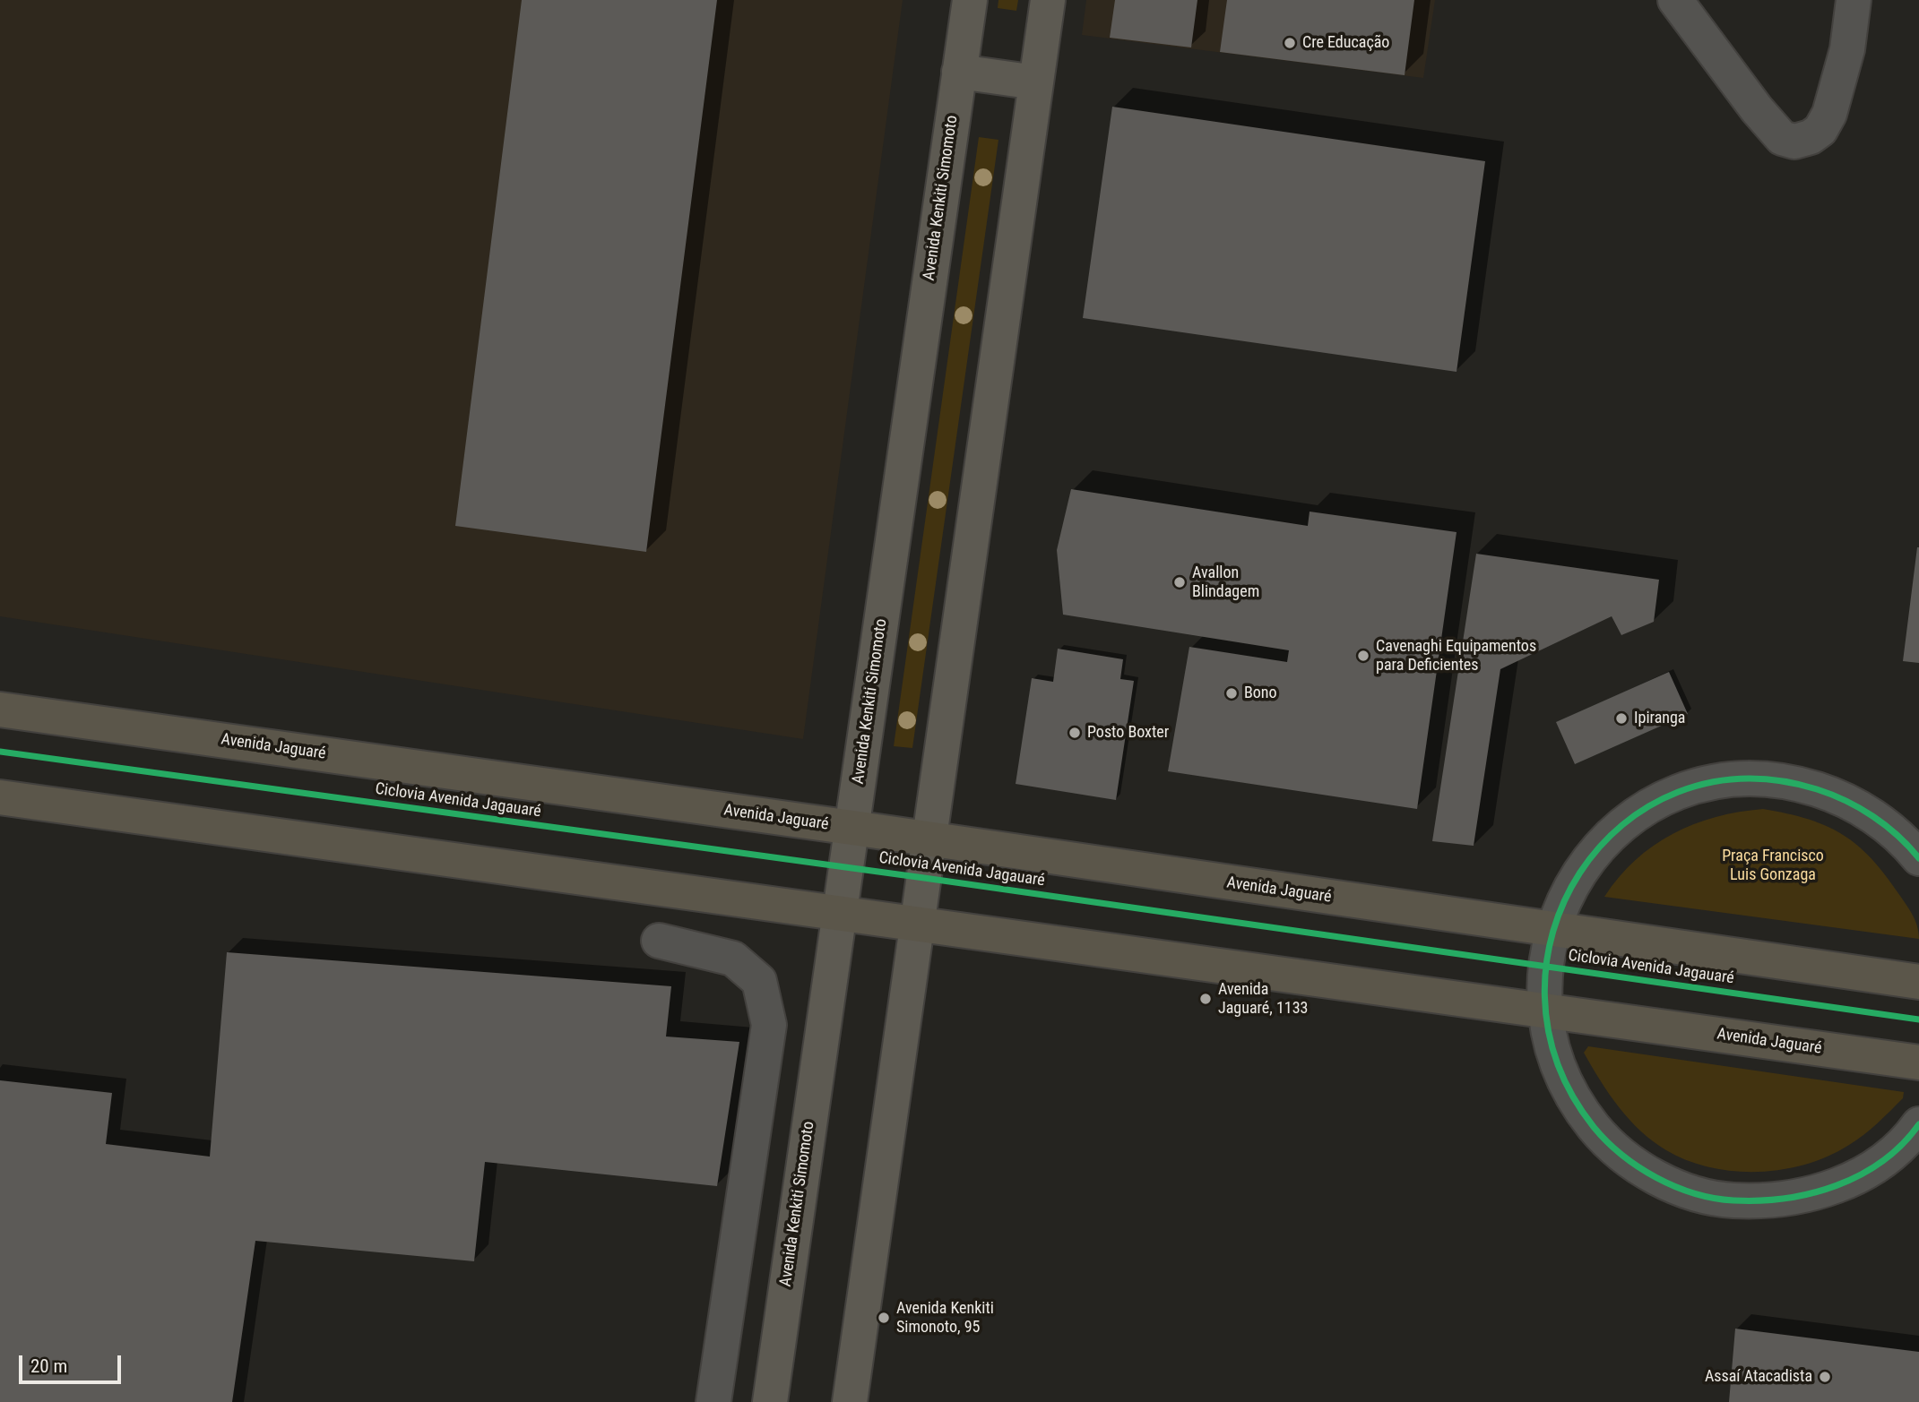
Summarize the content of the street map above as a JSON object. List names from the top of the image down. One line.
{"streets":{"highway":["Avenida Jaguaré"],"main road":["Avenida Kenkiti Simomoto"],"cycle path":["Ciclovia Avenida Jagauaré"]},"crossings":[["Avenida Kenkiti Simomoto","Avenida Jaguaré"]],"parks":["Praça Francisco Luis Gonzaga"],"places":["Cre Educação","Avallon Blindagem","Cavenaghi Equipamentos para Deficientes","Bono","Ipiranga","Posto Boxter","Avenida Jaguaré, 1133","Avenida Kenkiti Simonoto, 95","Assaí Atacadista"],"scale_bar":"20 m"}
